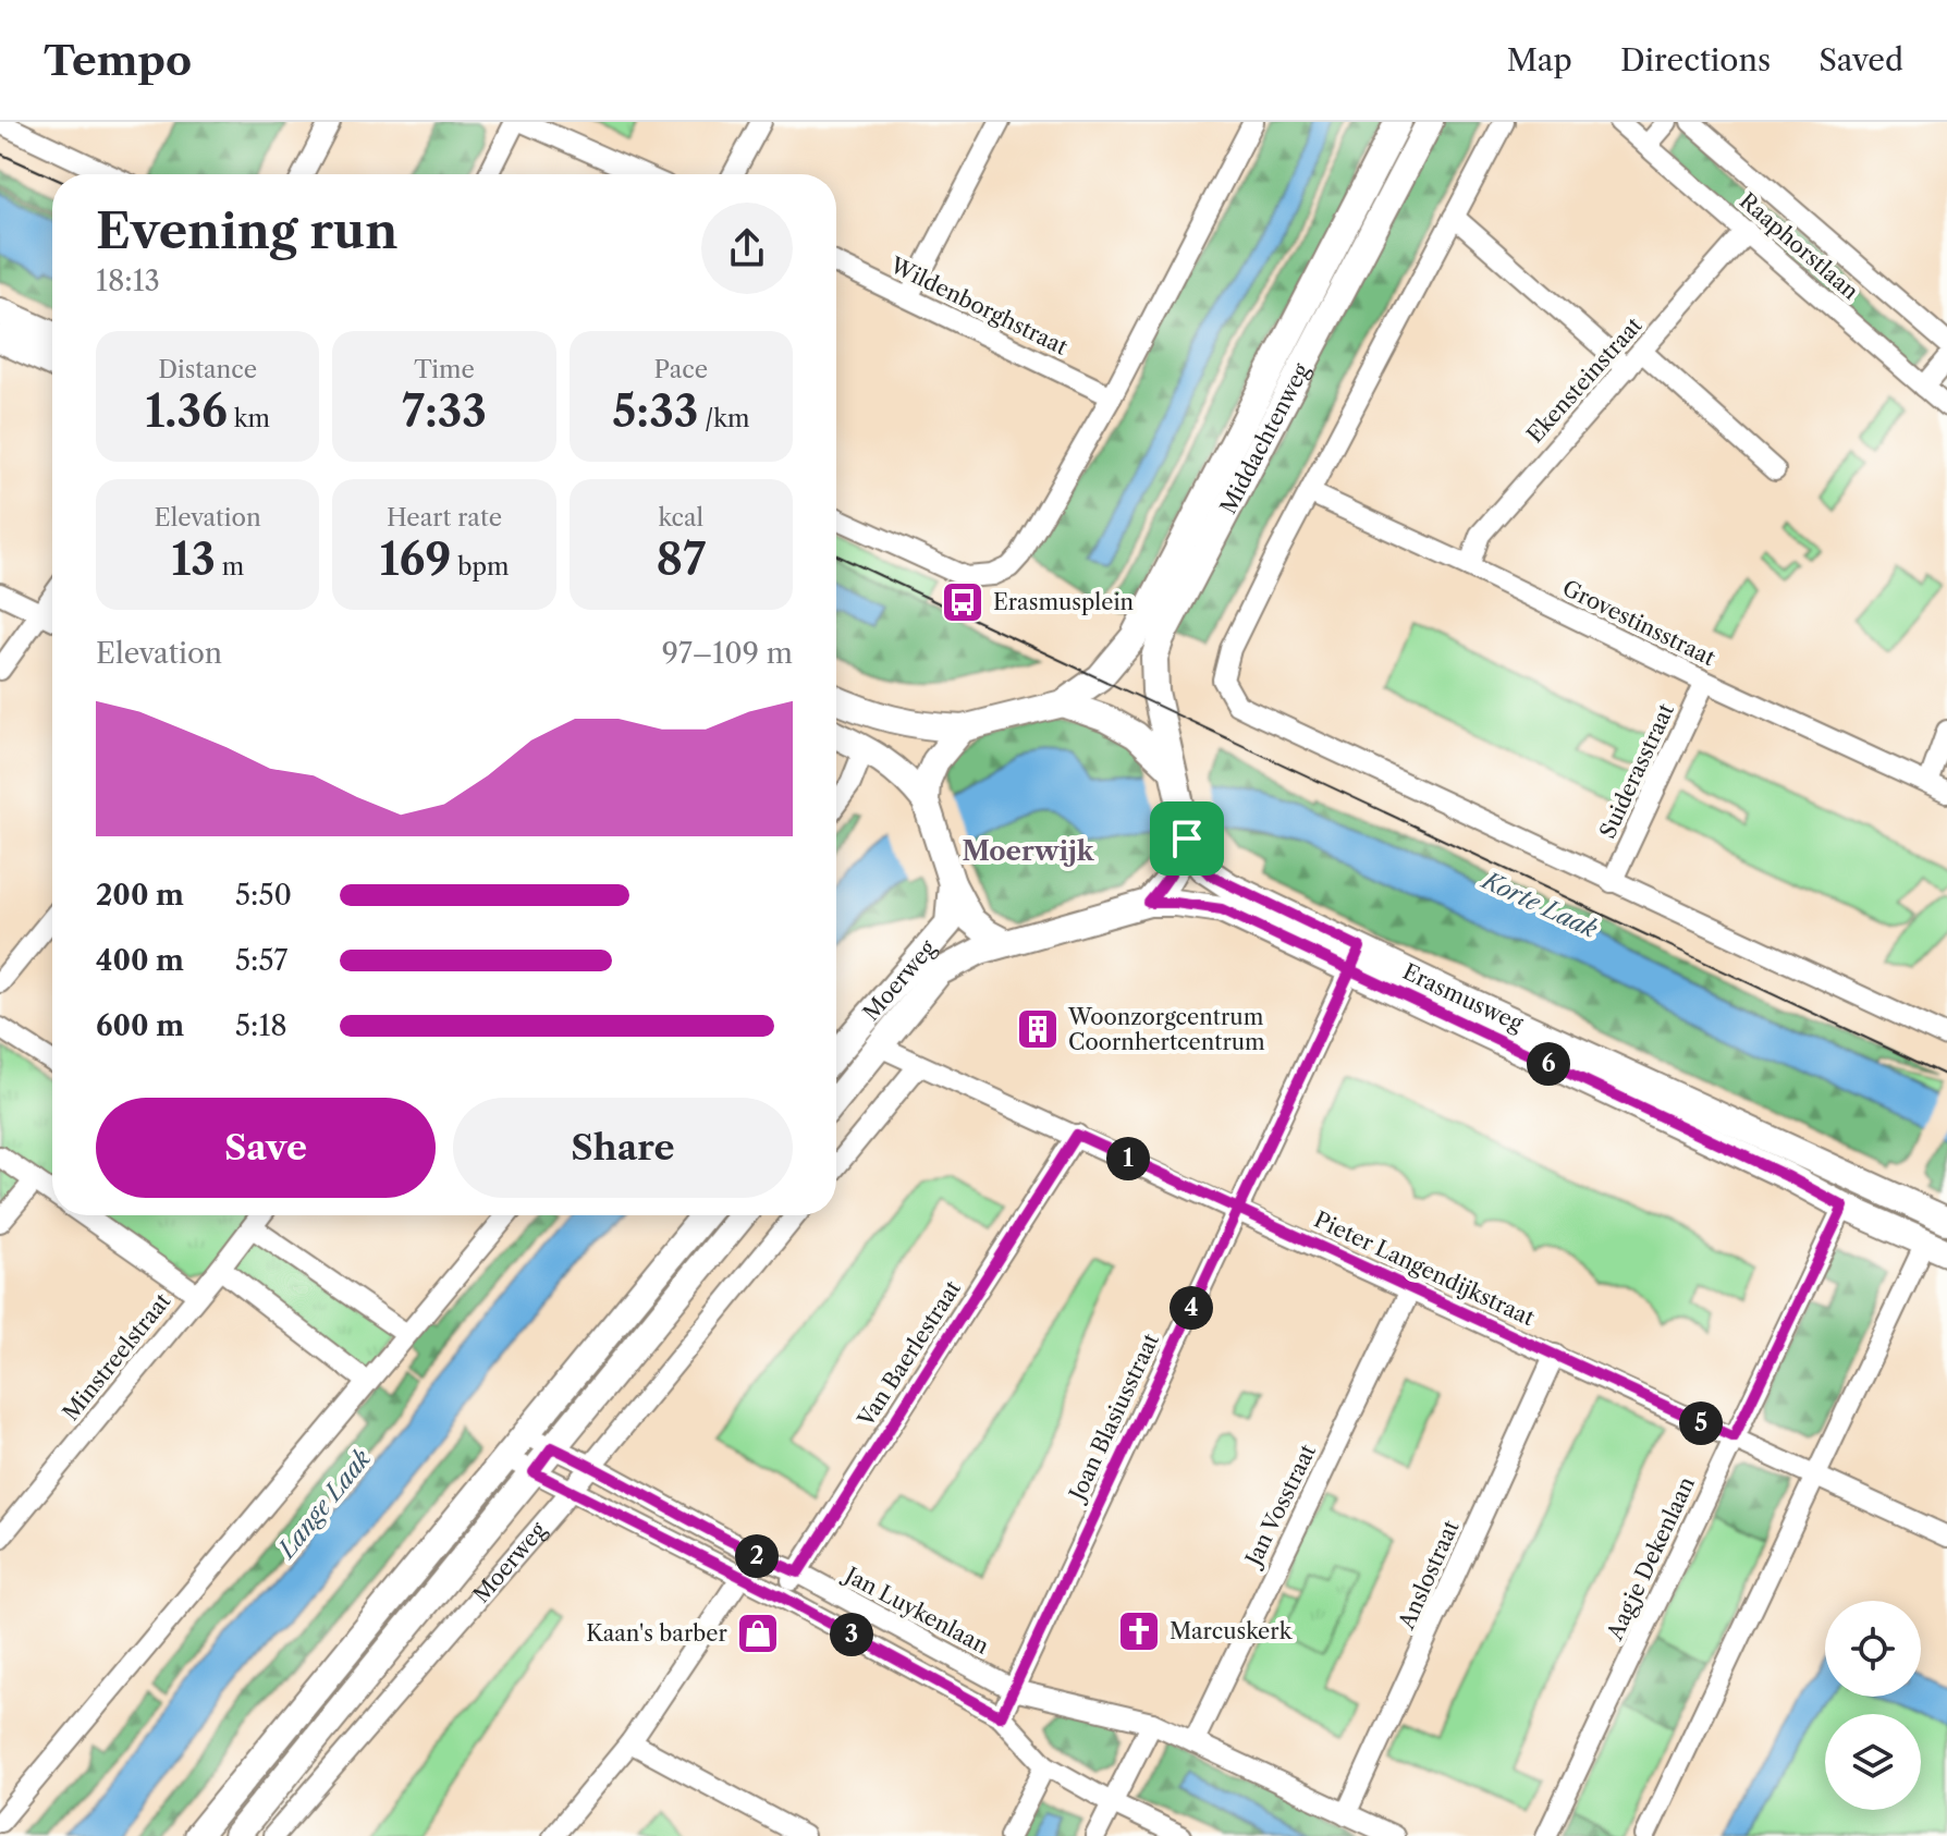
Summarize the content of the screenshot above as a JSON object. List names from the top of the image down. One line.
{"streets":{"main road":["Middachtenweg","Moerweg","Erasmusweg"],"street":["Raaphorstlaan","Wildenborghstraat","Ekensteinstraat","Grovestinsstraat","Suiderasstraat","Pieter Langendijkstraat","Van Baerlestraat","Minstreelstraat","Joan Blasiusstraat","Jan Vosstraat","Aagje Dekenlaan","Anslostraat","Jan Luykenlaan"]},"crossings":[["Raaphorstlaan","Ekensteinstraat"],["Ekensteinstraat","Grovestinsstraat"],["Middachtenweg","Moerweg"],["Middachtenweg","Erasmusweg"],["Grovestinsstraat","Suiderasstraat"],["Moerweg","Erasmusweg"],["Moerweg","Pieter Langendijkstraat"],["Moerweg","Jan Luykenlaan"],["Erasmusweg","Joan Blasiusstraat"],["Erasmusweg","Aagje Dekenlaan"],["Pieter Langendijkstraat","Van Baerlestraat"],["Pieter Langendijkstraat","Joan Blasiusstraat"],["Pieter Langendijkstraat","Jan Vosstraat"],["Pieter Langendijkstraat","Aagje Dekenlaan"],["Pieter Langendijkstraat","Anslostraat"],["Van Baerlestraat","Jan Luykenlaan"],["Joan Blasiusstraat","Jan Luykenlaan"],["Jan Vosstraat","Jan Luykenlaan"],["Anslostraat","Jan Luykenlaan"]],"districts":["Moerwijk"],"water":["Korte Laak","Lange Laak"],"places":{"bus stop":["Erasmusplein"],"building":["Woonzorgcentrum Coornhertcentrum"],"church":["Marcuskerk"],"shop":["Kaan's barber"]},"page":{"header":"Tempo","nav":["Map","Directions","Saved"],"heading":["Evening run","18:13"],"stats":[["Distance","1.36 km"],["Time","7:33"],["Pace","5:33 /km"],["Elevation","13 m"],["Heart rate","169 bpm"],["kcal","87"]],"chart":["Elevation","97–109 m"],"list":[{"name":"200 m","note":"5:50"},{"name":"400 m","note":"5:57"},{"name":"600 m","note":"5:18"}],"pins":["6","1","4","5","2","3"],"buttons":["Save","Share"]}}
